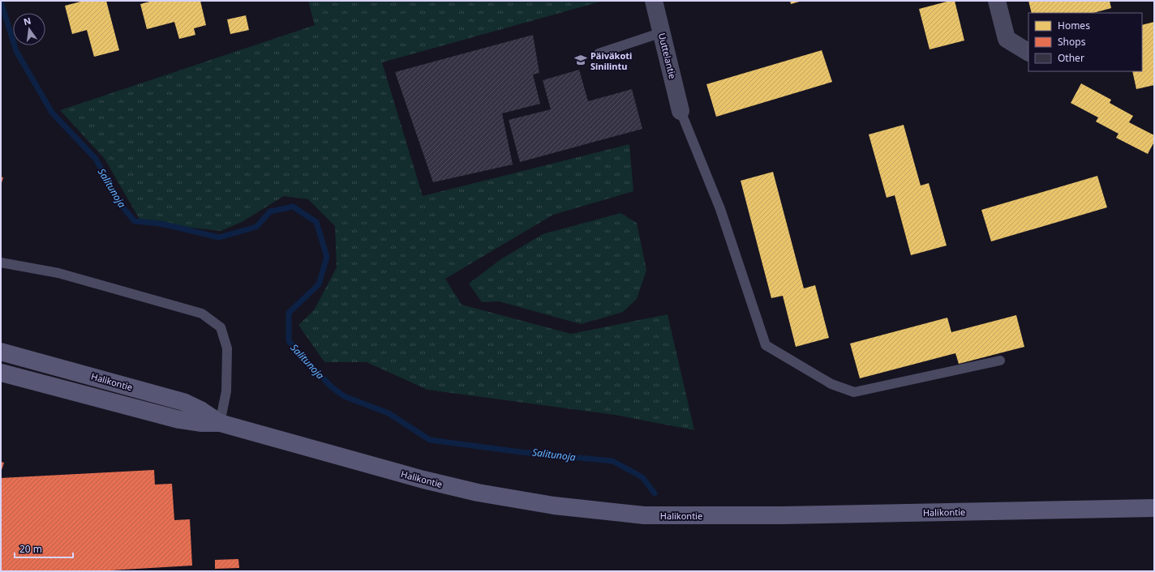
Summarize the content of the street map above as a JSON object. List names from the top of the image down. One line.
{"streets":{"main road":["Halikontie"],"street":["Uuttelantie"]},"water":["Salitunoja"],"places":{"school or university":["Päiväkoti Sinilintu"]},"legend":["Homes","Shops","Other"],"scale_bar":"20 m","north":"top"}
